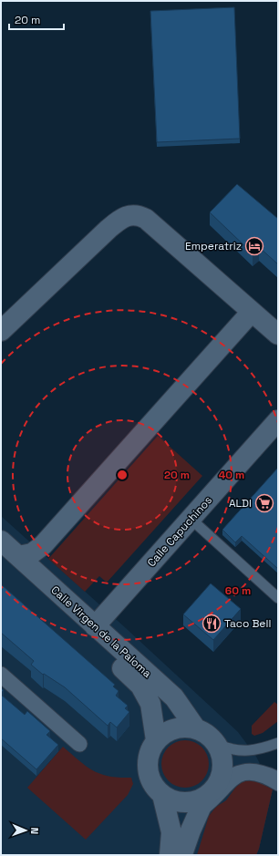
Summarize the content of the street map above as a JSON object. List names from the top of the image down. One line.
{"streets":{"street":["Calle Capuchinos","Calle Virgen de la Paloma"]},"crossings":[["Calle Capuchinos","Calle Virgen de la Paloma"]],"places":{"hotel":["Emperatriz"],"supermarket":["ALDI"],"restaurant":["Taco Bell"]},"scale_bar":"20 m","north":"right","rings":["20 m","40 m","60 m"]}
